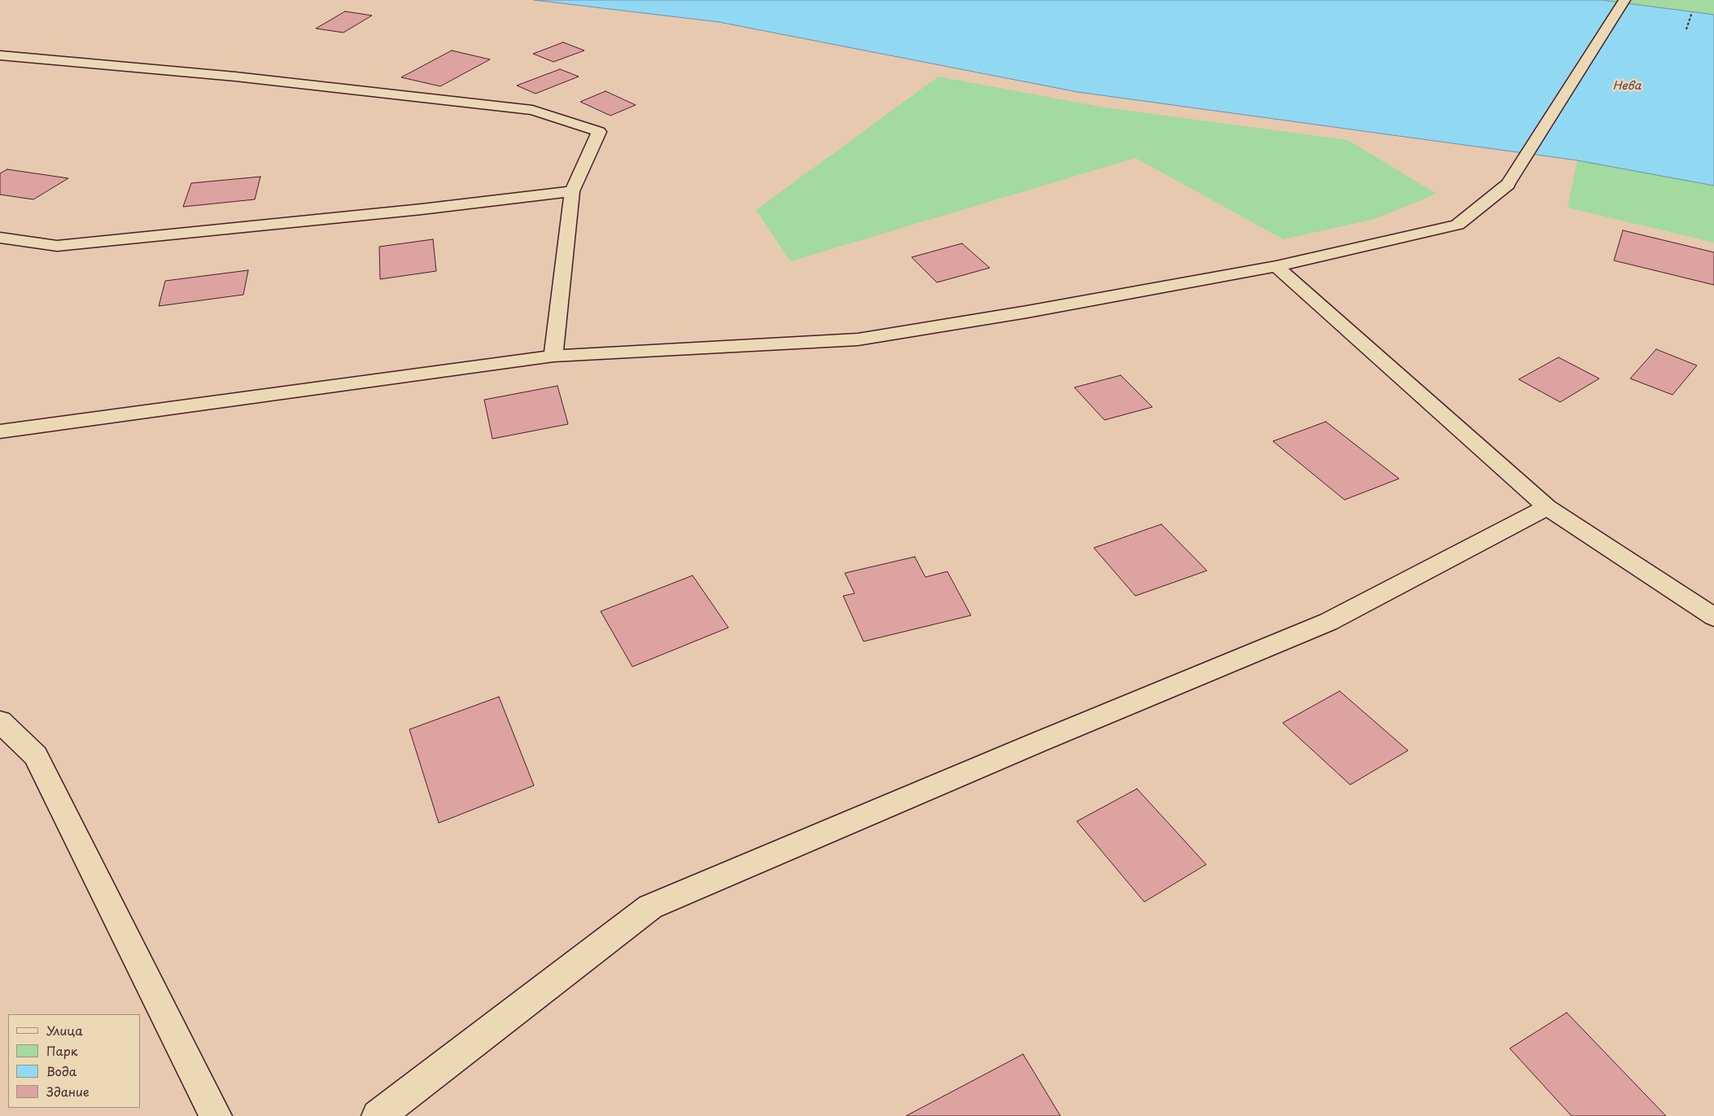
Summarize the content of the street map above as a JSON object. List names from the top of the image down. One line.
{"water":["Нева"],"legend":["Улица","Парк","Вода","Здание"]}
